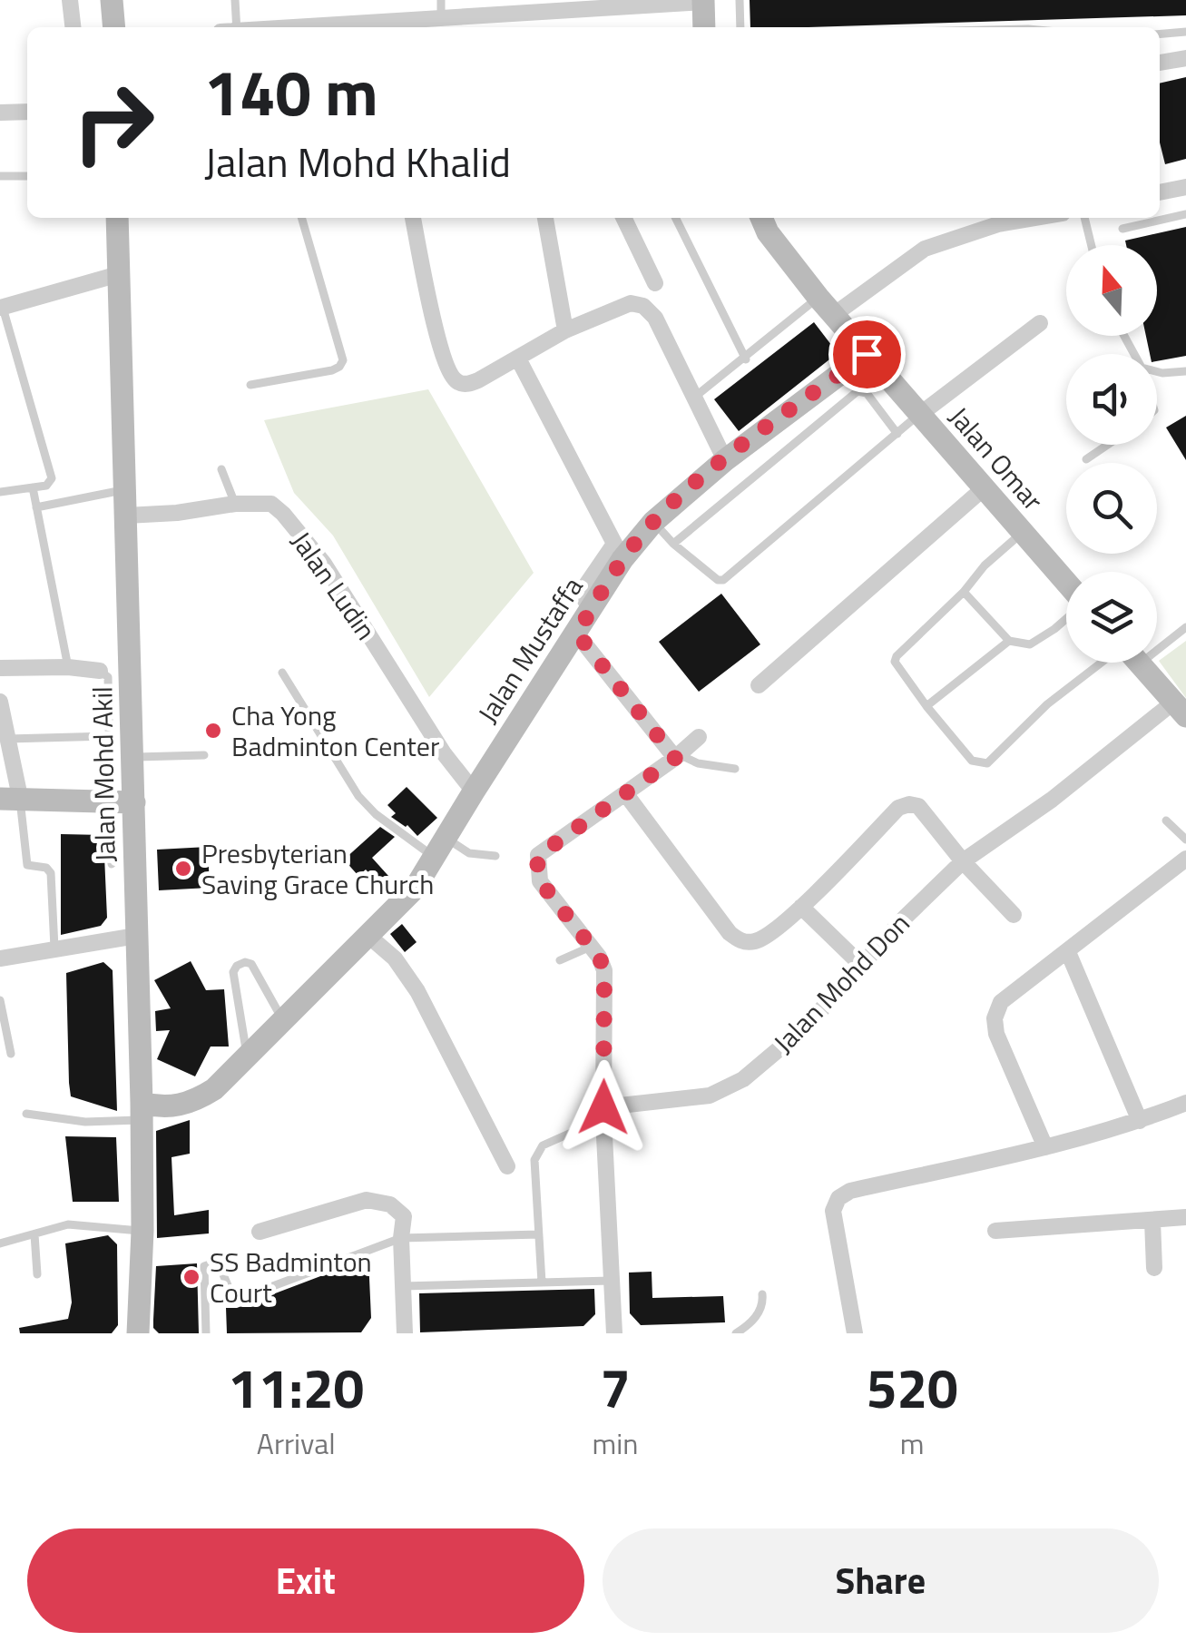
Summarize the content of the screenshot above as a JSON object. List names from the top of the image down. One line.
{"streets":{"street":["Jalan Omar","Jalan Ludin","Jalan Mustaffa","Jalan Mohd Akil","Jalan Mohd Don"]},"crossings":[["Jalan Omar","Jalan Mustaffa"],["Jalan Ludin","Jalan Mustaffa"],["Jalan Ludin","Jalan Mohd Akil"],["Jalan Mustaffa","Jalan Mohd Akil"]],"places":["Cha Yong Badminton Center","Presbyterian Saving Grace Church","SS Badminton Court"],"north":"top","page":{"turn":["140 m","Jalan Mohd Khalid"],"eta":["11:20","Arrival","7","min","520","m"],"buttons":["Exit","Share"]}}
